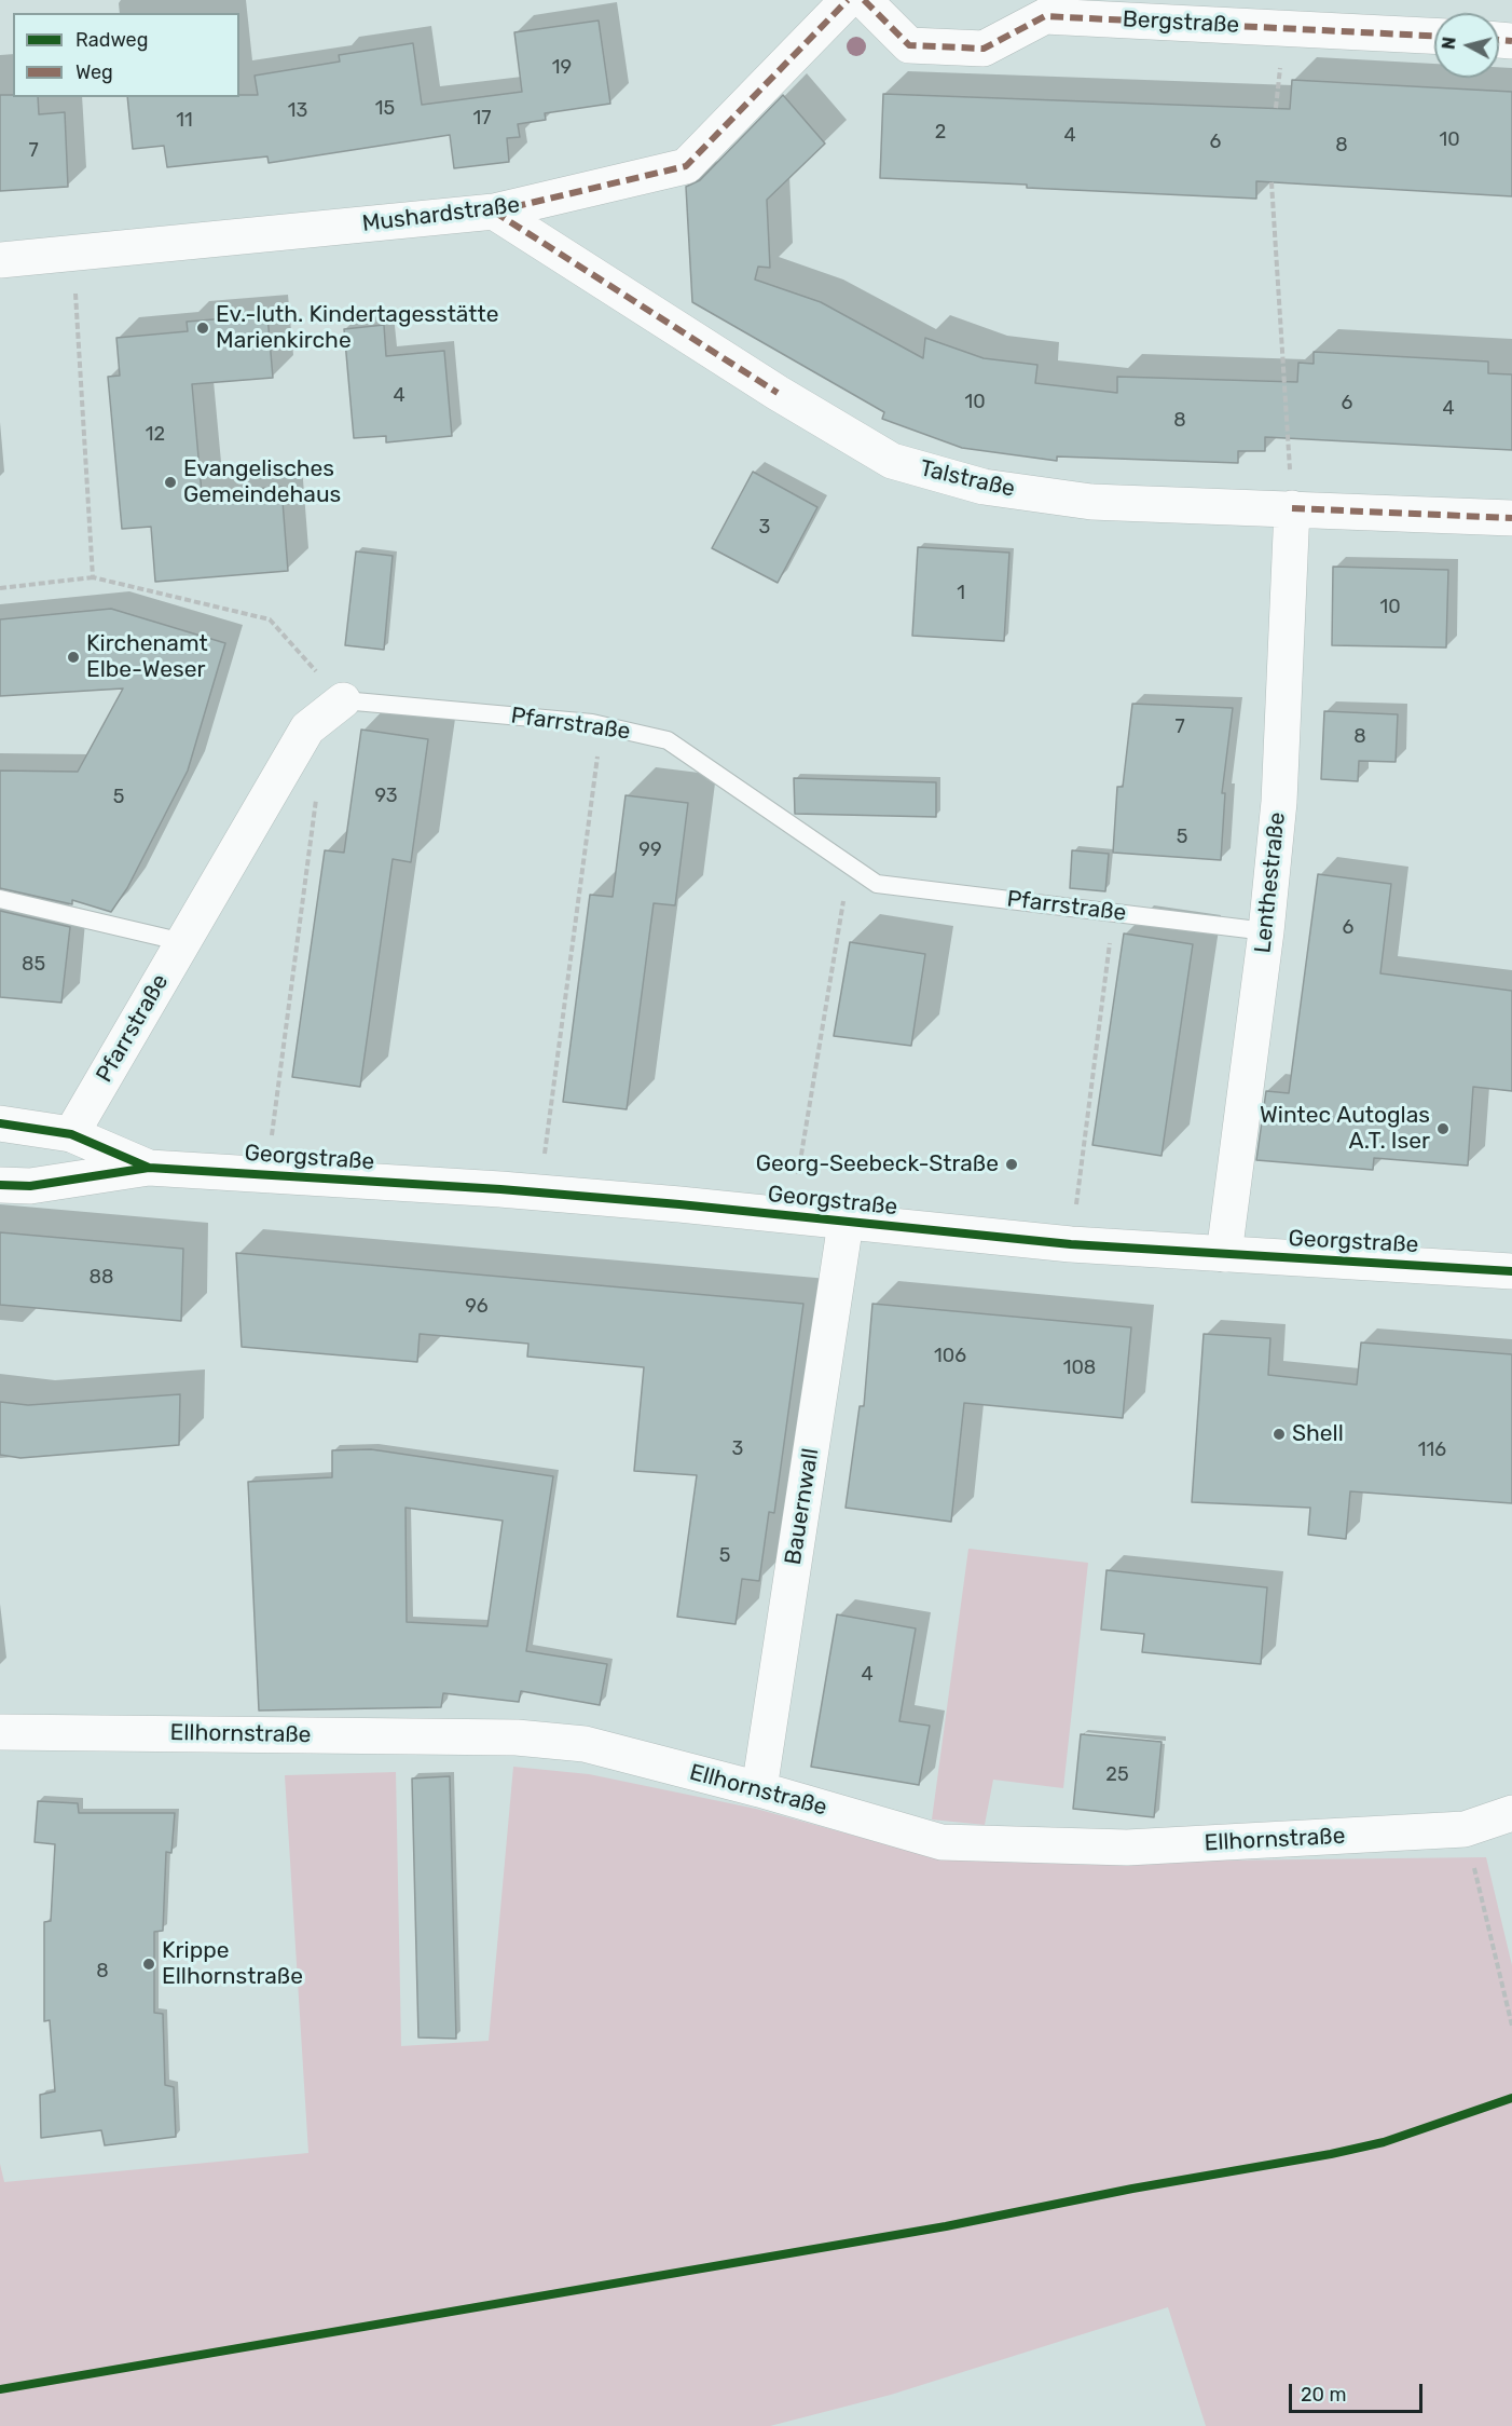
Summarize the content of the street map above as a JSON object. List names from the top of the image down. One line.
{"streets":{"street":["Bergstraße","Mushardstraße","Talstraße","Pfarrstraße","Lenthestraße","Georgstraße","Bauernwall","Ellhornstraße"]},"crossings":[["Mushardstraße","Talstraße"],["Talstraße","Lenthestraße"],["Pfarrstraße","Lenthestraße"],["Pfarrstraße","Georgstraße"],["Lenthestraße","Georgstraße"],["Georgstraße","Bauernwall"],["Bauernwall","Ellhornstraße"]],"places":["Ev.-luth. Kindertagesstätte Marienkirche","Evangelisches Gemeindehaus","Kirchenamt Elbe-Weser","Wintec Autoglas A.T. Iser","Georg-Seebeck-Straße","Shell","Krippe Ellhornstraße"],"house_numbers":["19","15","13","17","11","2","4","10","6","8","7","4","10","6","4","8","12","3","1","10","7","8","93","5","5","99","6","85","88","96","106","108","3","116","5","4","25","8"],"legend":["Radweg","Weg"],"scale_bar":"20 m","north":"left"}
